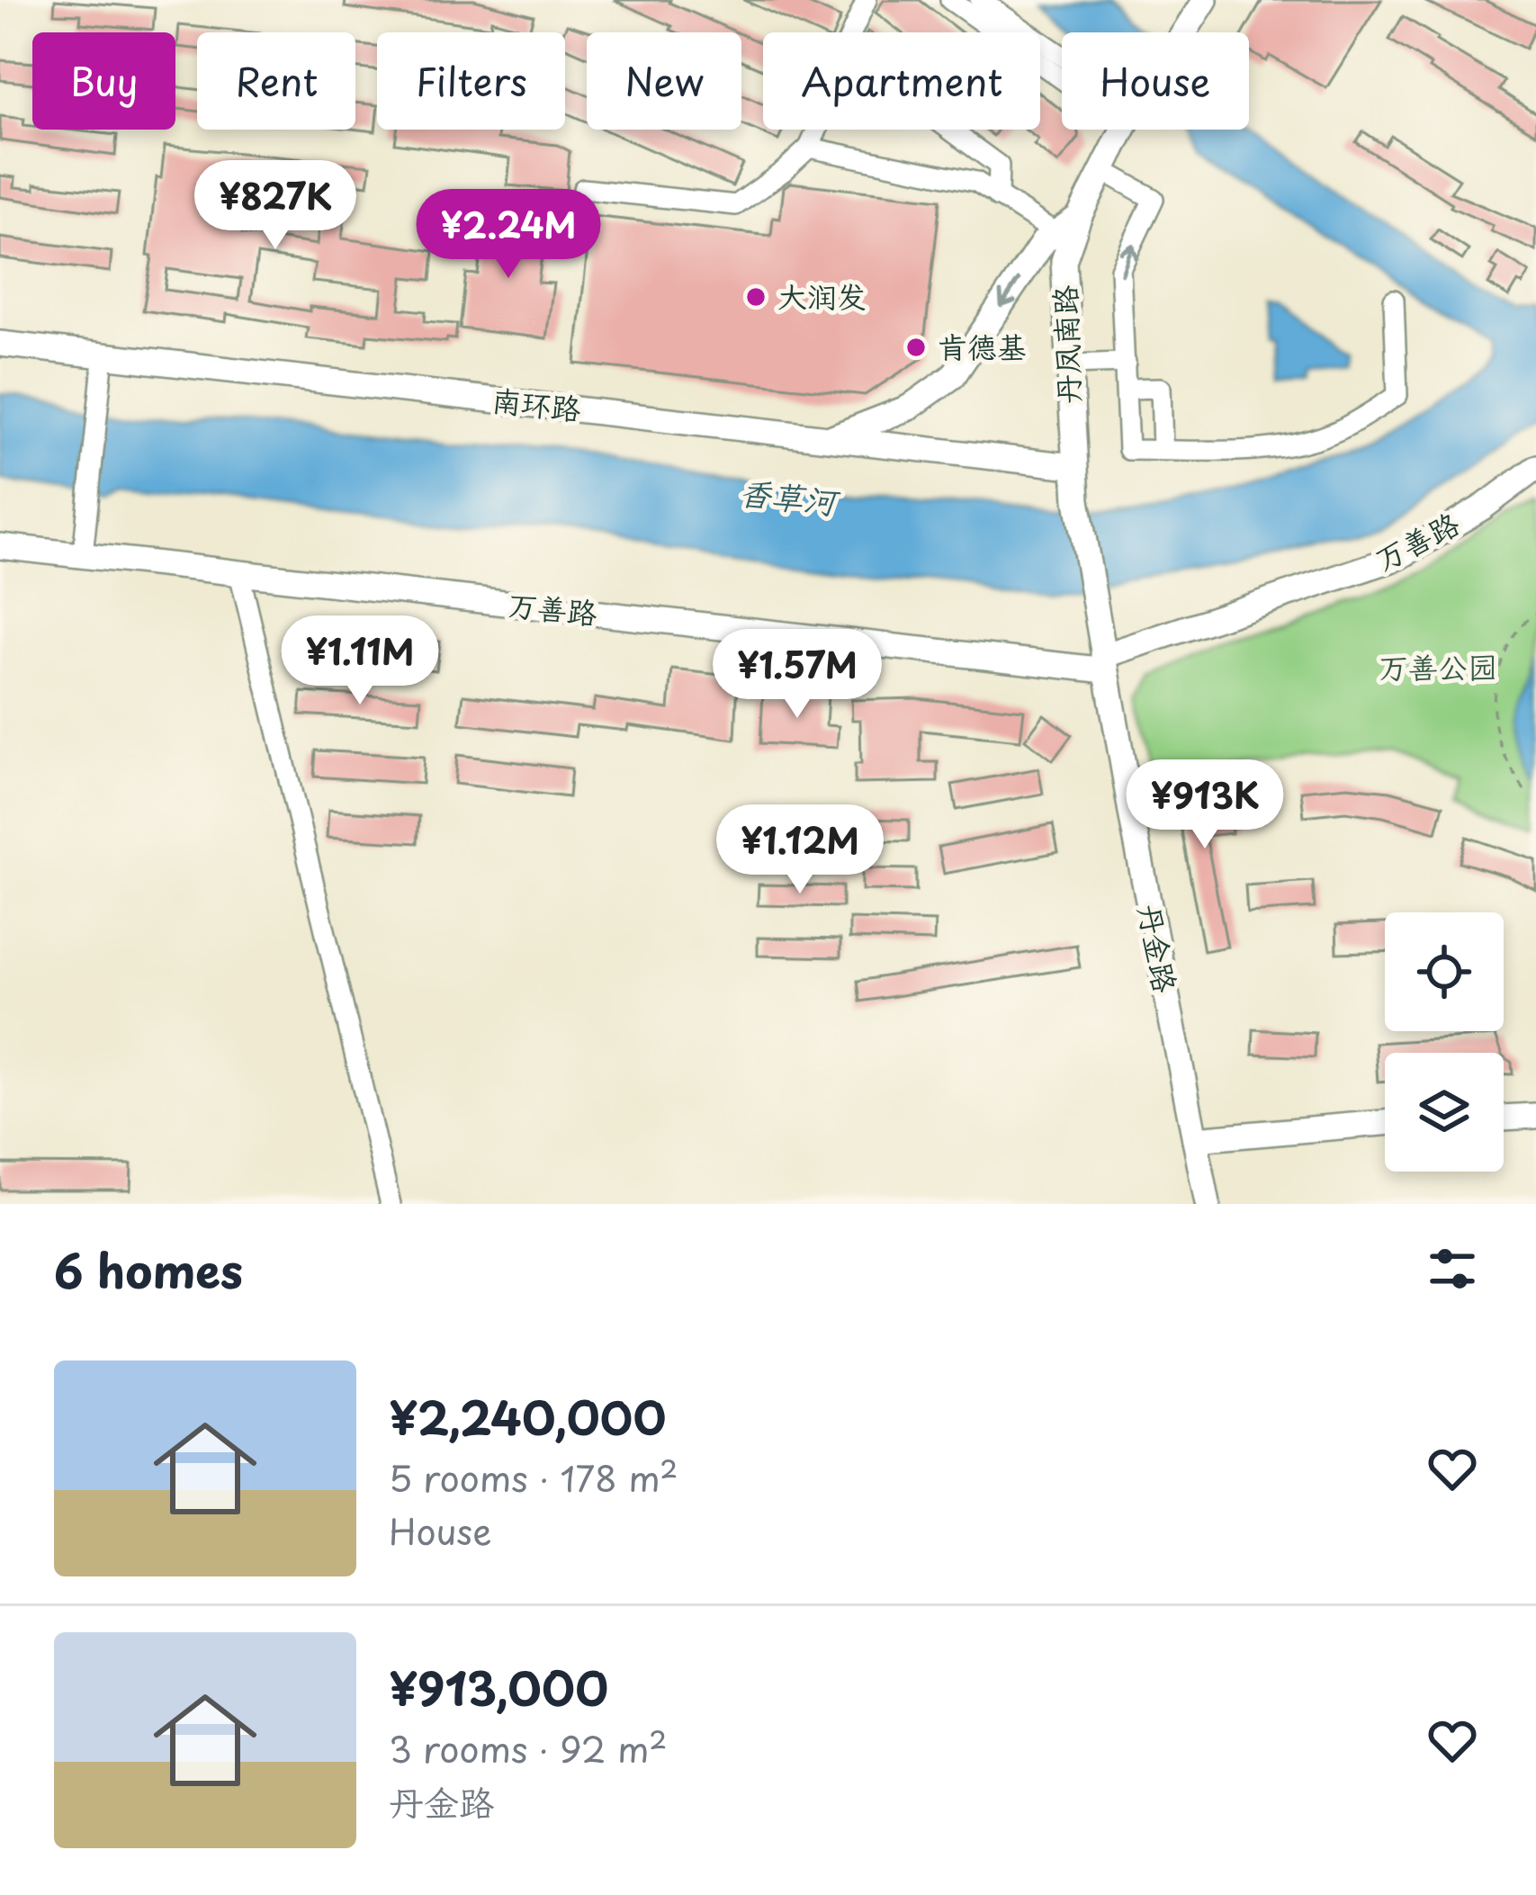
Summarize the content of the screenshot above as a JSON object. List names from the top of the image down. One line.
{"streets":{"main road":["丹凤南路","南环路","万善路","丹金路"]},"crossings":[["丹凤南路","南环路"],["丹凤南路","丹金路"],["万善路","丹金路"]],"water":["香草河"],"parks":["万善公园"],"places":["大润发","肯德基"],"page":{"chip":["Buy","Rent","Filters","New","Apartment","House"],"price":["¥827K","¥2.24M","¥1.11M","¥1.57M","¥913K","¥1.12M"],"heading":"6 homes","list":[{"name":"¥2,240,000","note":"5 rooms · 178 m² · House"},{"name":"¥913,000","note":"3 rooms · 92 m² · 丹金路"}]}}
